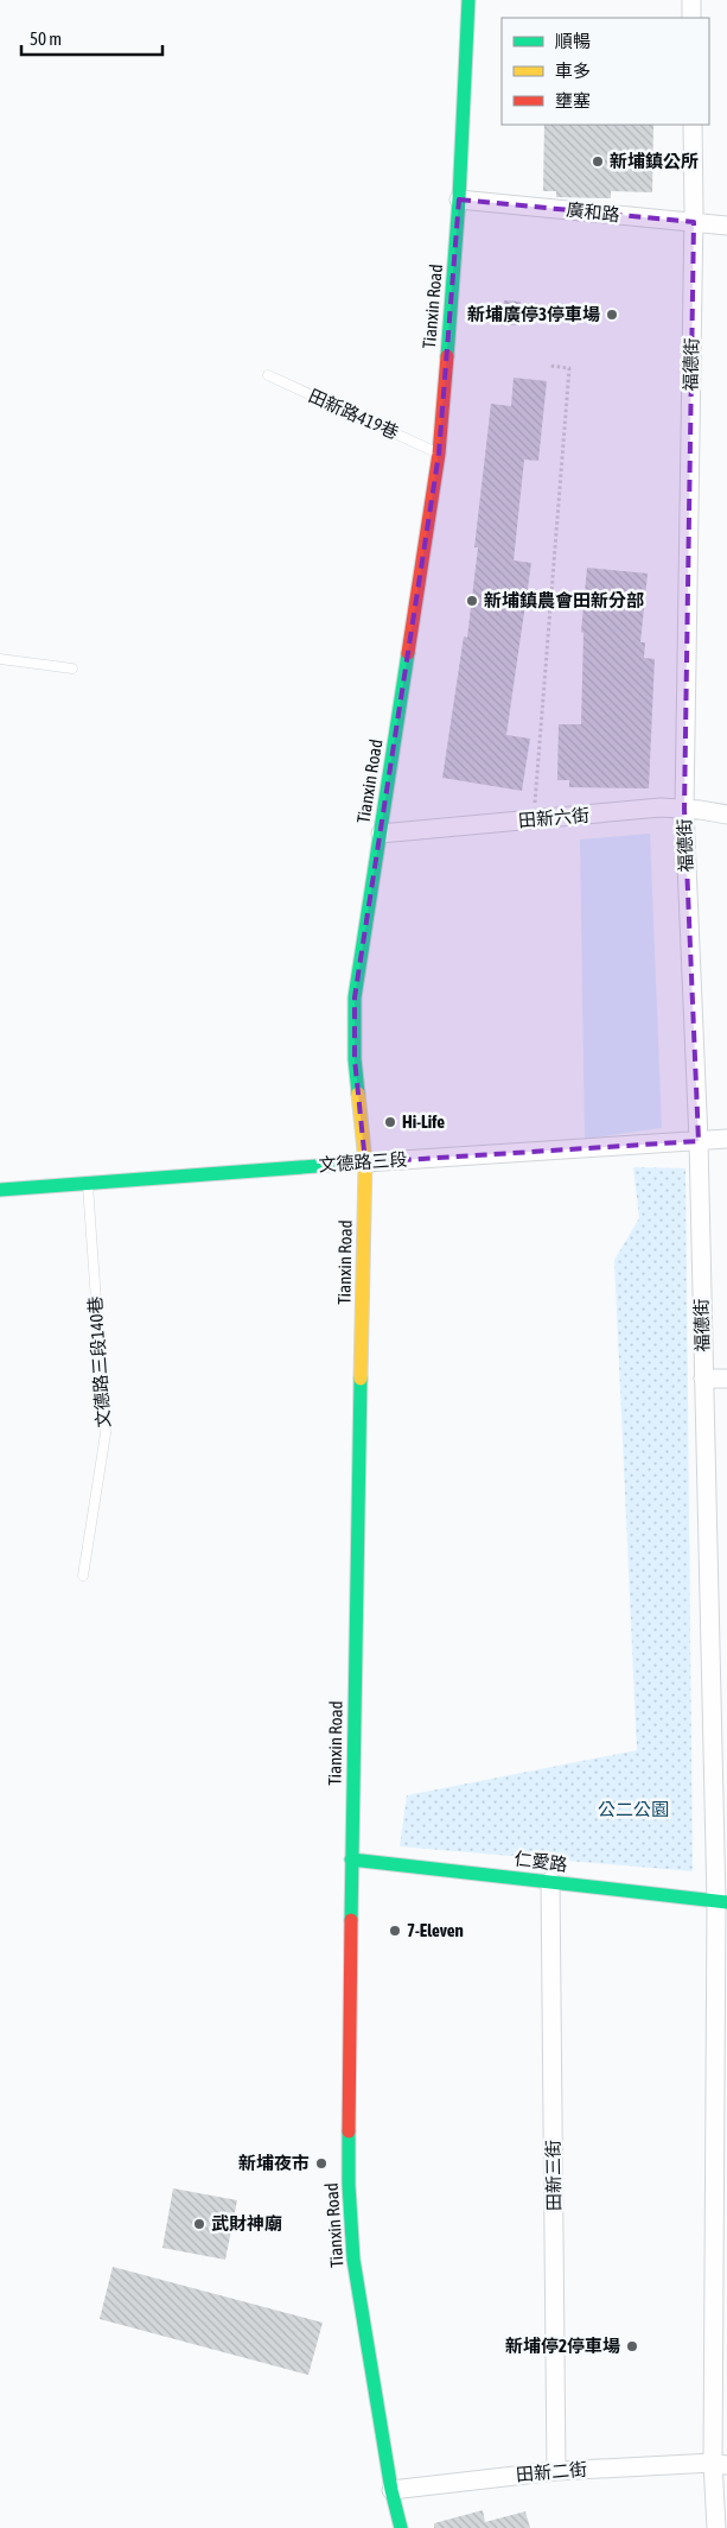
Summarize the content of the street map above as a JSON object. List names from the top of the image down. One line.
{"streets":{"main road":["Tianxin Road","文德路三段","仁愛路"],"street":["廣和路","福德街","田新六街","田新三街","田新二街"],"lane":["田新路419巷","文德路三段140巷"]},"crossings":[["廣和路","Tianxin Road"],["廣和路","福德街"],["Tianxin Road","田新路419巷"],["Tianxin Road","田新六街"],["Tianxin Road","文德路三段"],["Tianxin Road","仁愛路"],["Tianxin Road","田新二街"],["福德街","田新六街"],["福德街","文德路三段"],["福德街","仁愛路"],["福德街","田新二街"],["文德路三段","文德路三段140巷"],["仁愛路","田新三街"],["田新三街","田新二街"]],"parks":["公二公園"],"places":["新埔鎮公所","新埔廣停3停車場","新埔鎮農會田新分部","Hi-Life","7-Eleven","新埔夜市","武財神廟","新埔停2停車場"],"legend":["順暢","車多","壅塞"],"scale_bar":"50 m"}
